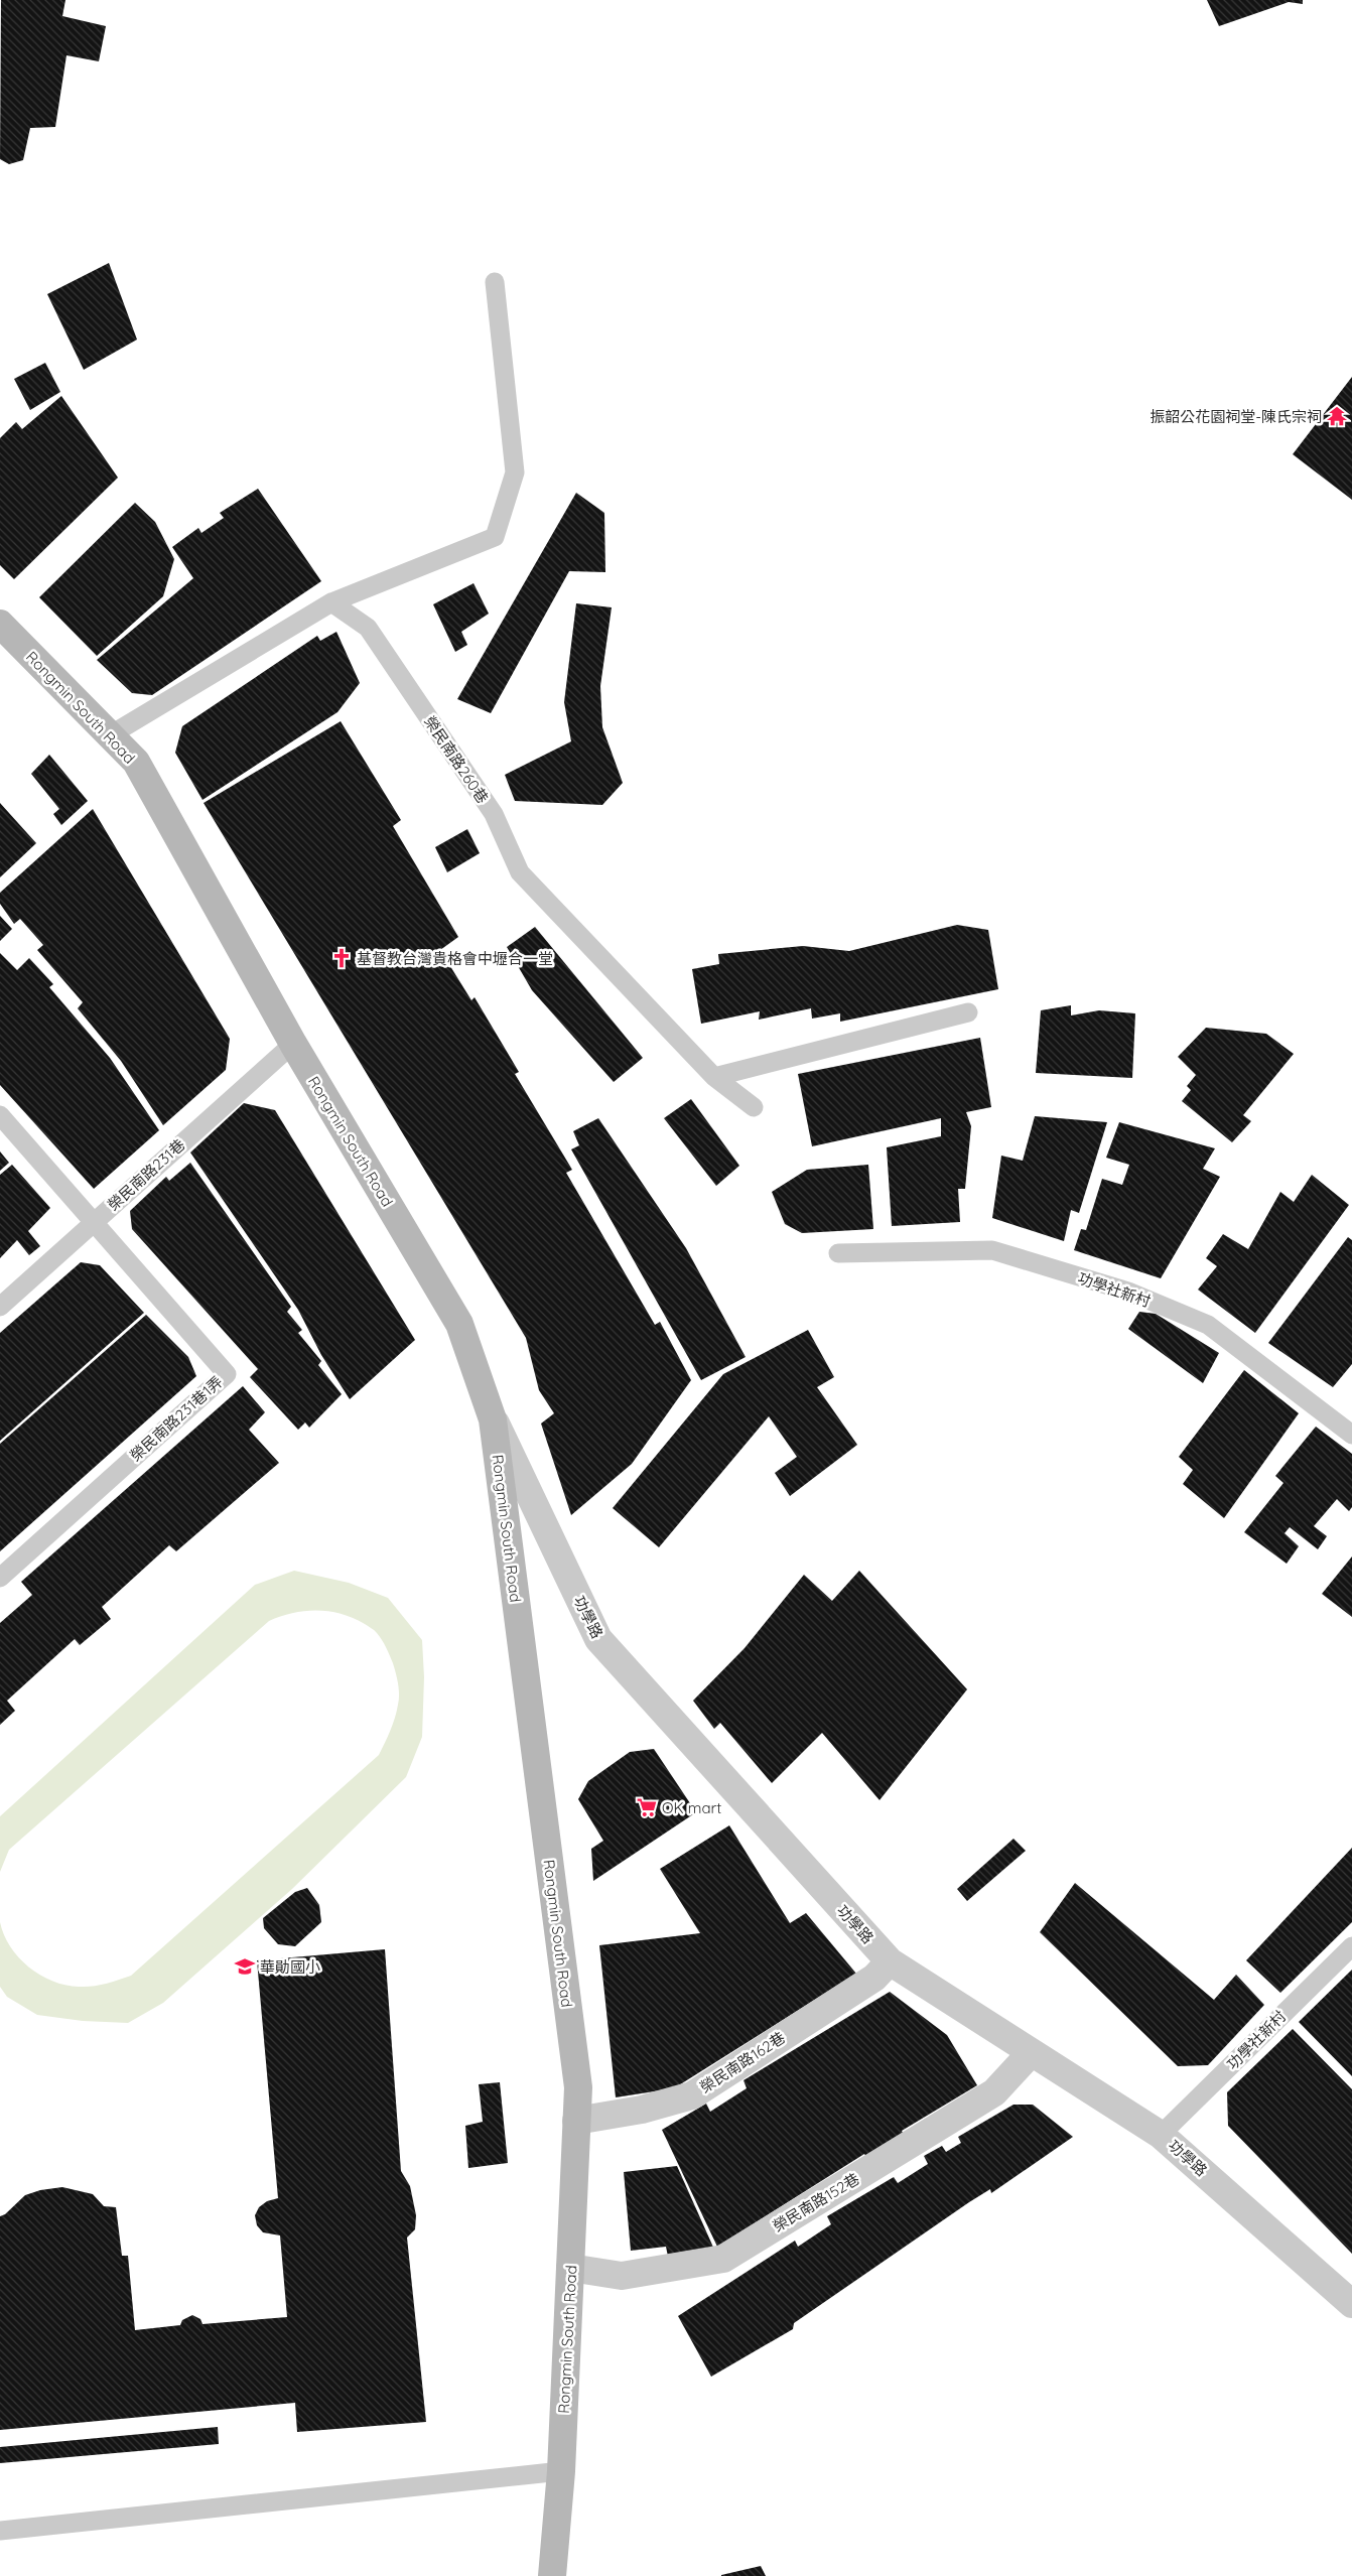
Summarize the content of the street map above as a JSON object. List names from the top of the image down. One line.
{"streets":{"street":["Rongmin South Road","功學路","榮民南路162巷","榮民南路152巷"],"lane":["榮民南路260巷","榮民南路231巷","功學社新村","榮民南路231巷1弄"]},"crossings":[["Rongmin South Road","榮民南路231巷"],["Rongmin South Road","功學路"],["Rongmin South Road","榮民南路162巷"],["Rongmin South Road","榮民南路152巷"],["榮民南路231巷","榮民南路231巷1弄"],["功學社新村","功學路"],["功學路","榮民南路162巷"],["功學路","榮民南路152巷"]],"places":{"temple":["振韶公花園祠堂-陳氏宗祠"],"church":["基督教台灣貴格會中壢合一堂"],"supermarket":["OK mart"],"school or university":["華勛國小"]}}
